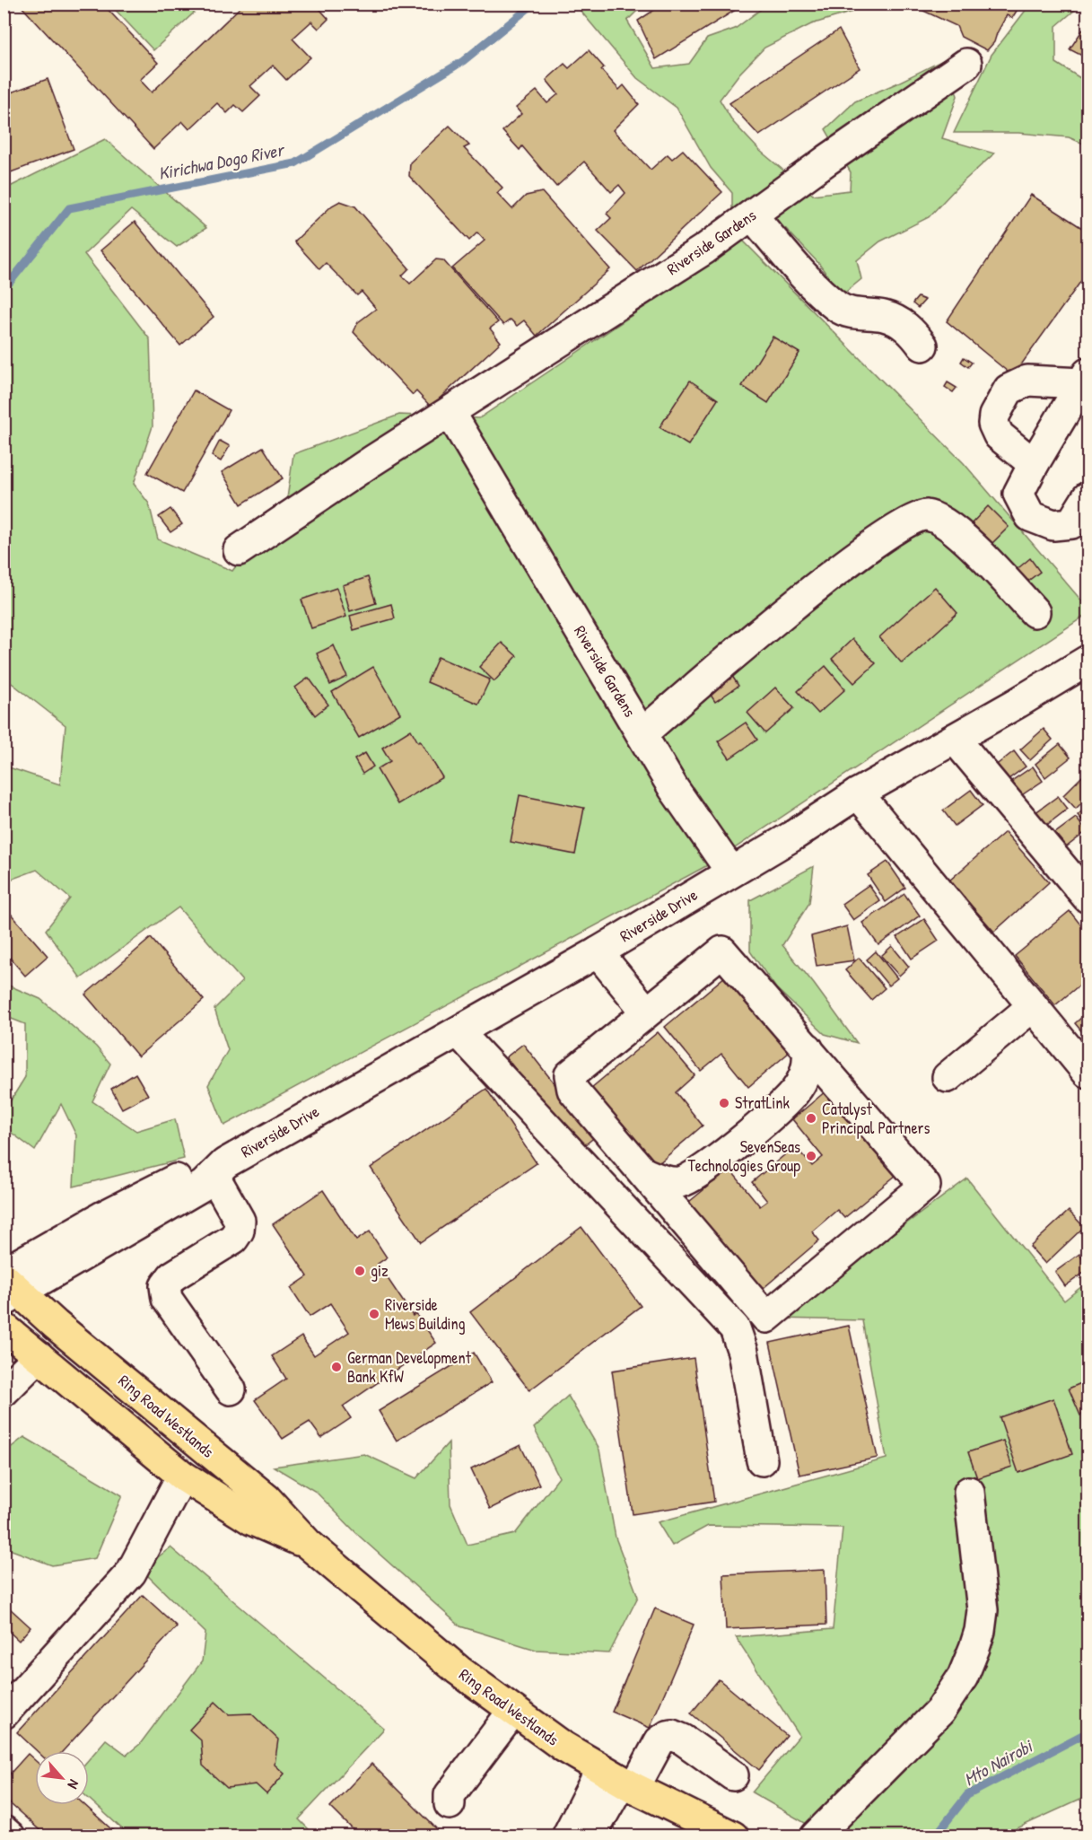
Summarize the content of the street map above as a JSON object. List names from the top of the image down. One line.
{"streets":{"main road":["Ring Road Westlands"],"street":["Riverside Gardens","Riverside Drive"]},"crossings":[["Riverside Gardens","Riverside Drive"],["Riverside Drive","Ring Road Westlands"]],"water":["Kirichwa Dogo River","Mto Nairobi"],"places":["StratLink","Catalyst Principal Partners","SevenSeas Technologies Group","giz","Riverside Mews Building","German Development Bank KfW"],"north":"bottom right"}
